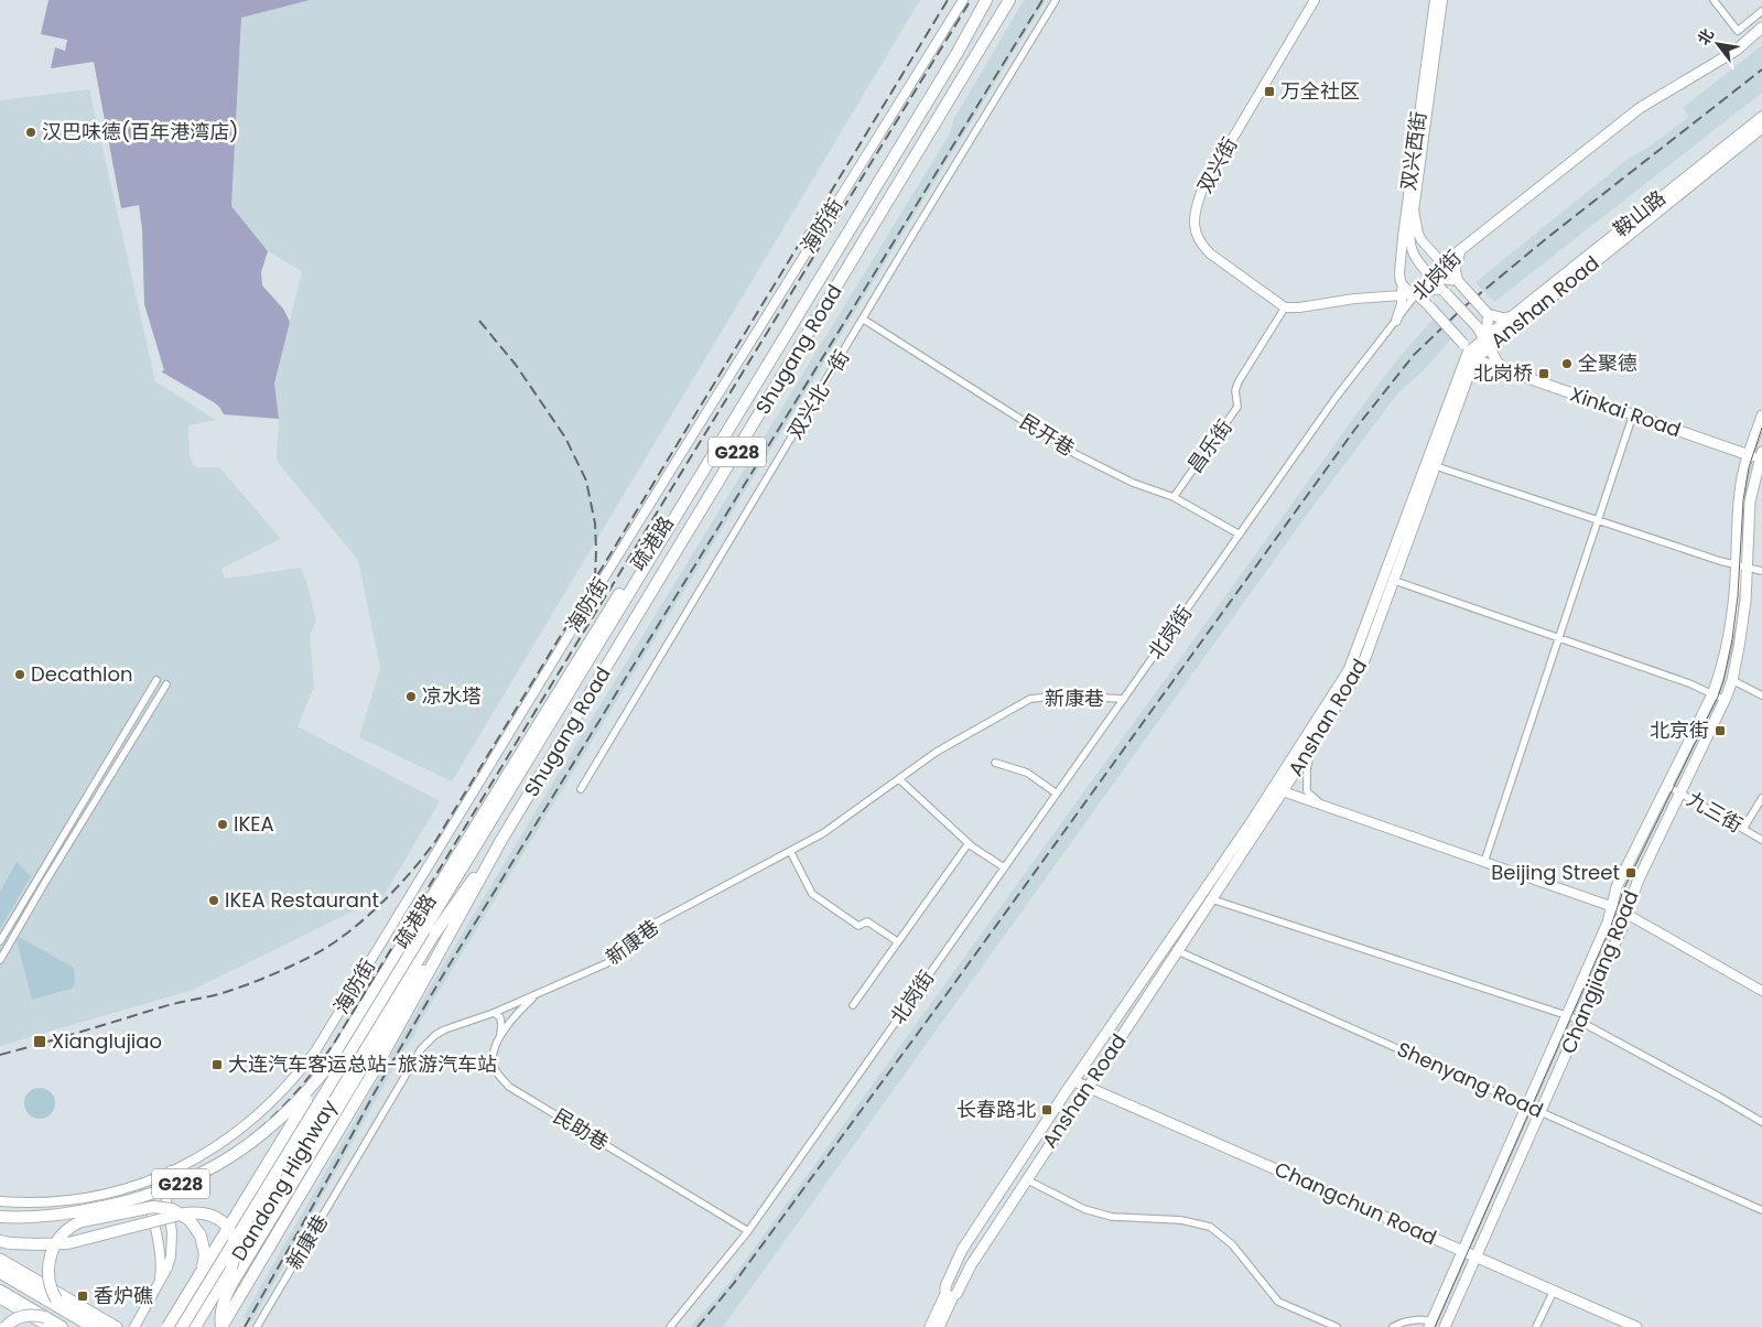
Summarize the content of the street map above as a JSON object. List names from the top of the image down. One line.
{"streets":{"highway":["Shugang Road","G228","疏港路","Dandong Highway"],"main road":["鞍山路","北岗街","Anshan Road","Xinkai Road","Changjiang Road","Changchun Road"],"street":["双兴西街","双兴街","海防街","双兴北一街","民开巷","昌乐街","新康巷","九三街","Shenyang Road","民助巷"]},"crossings":[["双兴西街","北岗街"],["双兴街","昌乐街"],["鞍山路","Anshan Road"],["北岗街","民开巷"],["北岗街","新康巷"],["北岗街","民助巷"],["Anshan Road","Xinkai Road"],["Anshan Road","Shenyang Road"],["Anshan Road","Changchun Road"],["Shugang Road","疏港路"],["Shugang Road","Dandong Highway"],["双兴北一街","民开巷"],["Xinkai Road","Changjiang Road"],["民开巷","昌乐街"],["疏港路","Dandong Highway"],["新康巷","民助巷"],["九三街","Changjiang Road"],["Changjiang Road","Shenyang Road"],["Changjiang Road","Changchun Road"]],"places":{"transit":["万全社区","北岗桥","北京街","Beijing Street","Xianglujiao","大连汽车客运总站-旅游汽车站","长春路北","香炉礁"],"other":["汉巴味德(百年港湾店)","全聚德","Decathlon","凉水塔","IKEA","IKEA Restaurant"]},"north":"top left"}
